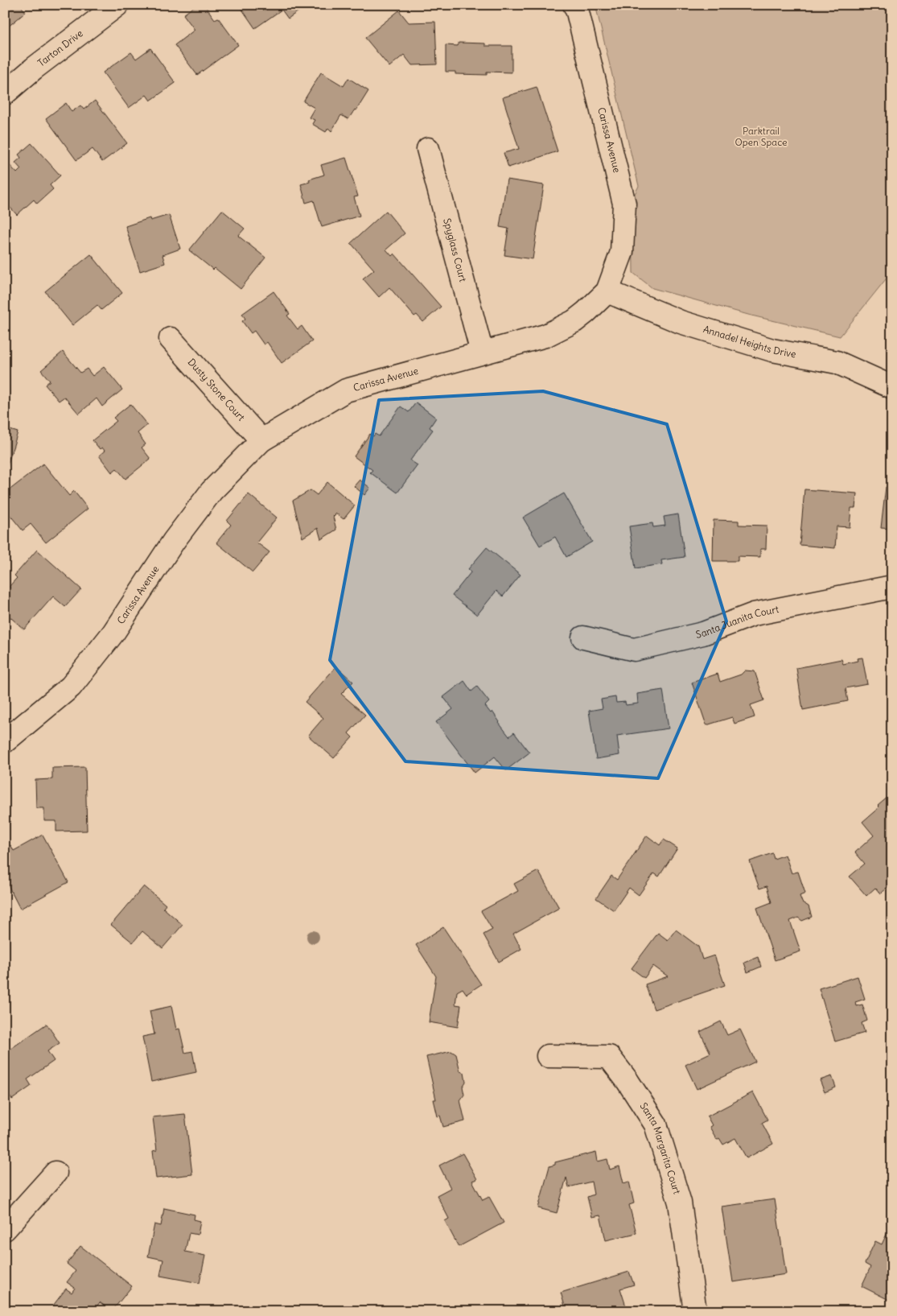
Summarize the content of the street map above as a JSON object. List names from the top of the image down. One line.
{"streets":{"street":["Tarton Drive","Carissa Avenue","Spyglass Court","Annadel Heights Drive","Dusty Stone Court","Santa Juanita Court","Santa Margarita Court"]},"crossings":[["Carissa Avenue","Spyglass Court"],["Carissa Avenue","Annadel Heights Drive"],["Carissa Avenue","Dusty Stone Court"]],"parks":["Parktrail Open Space"]}
